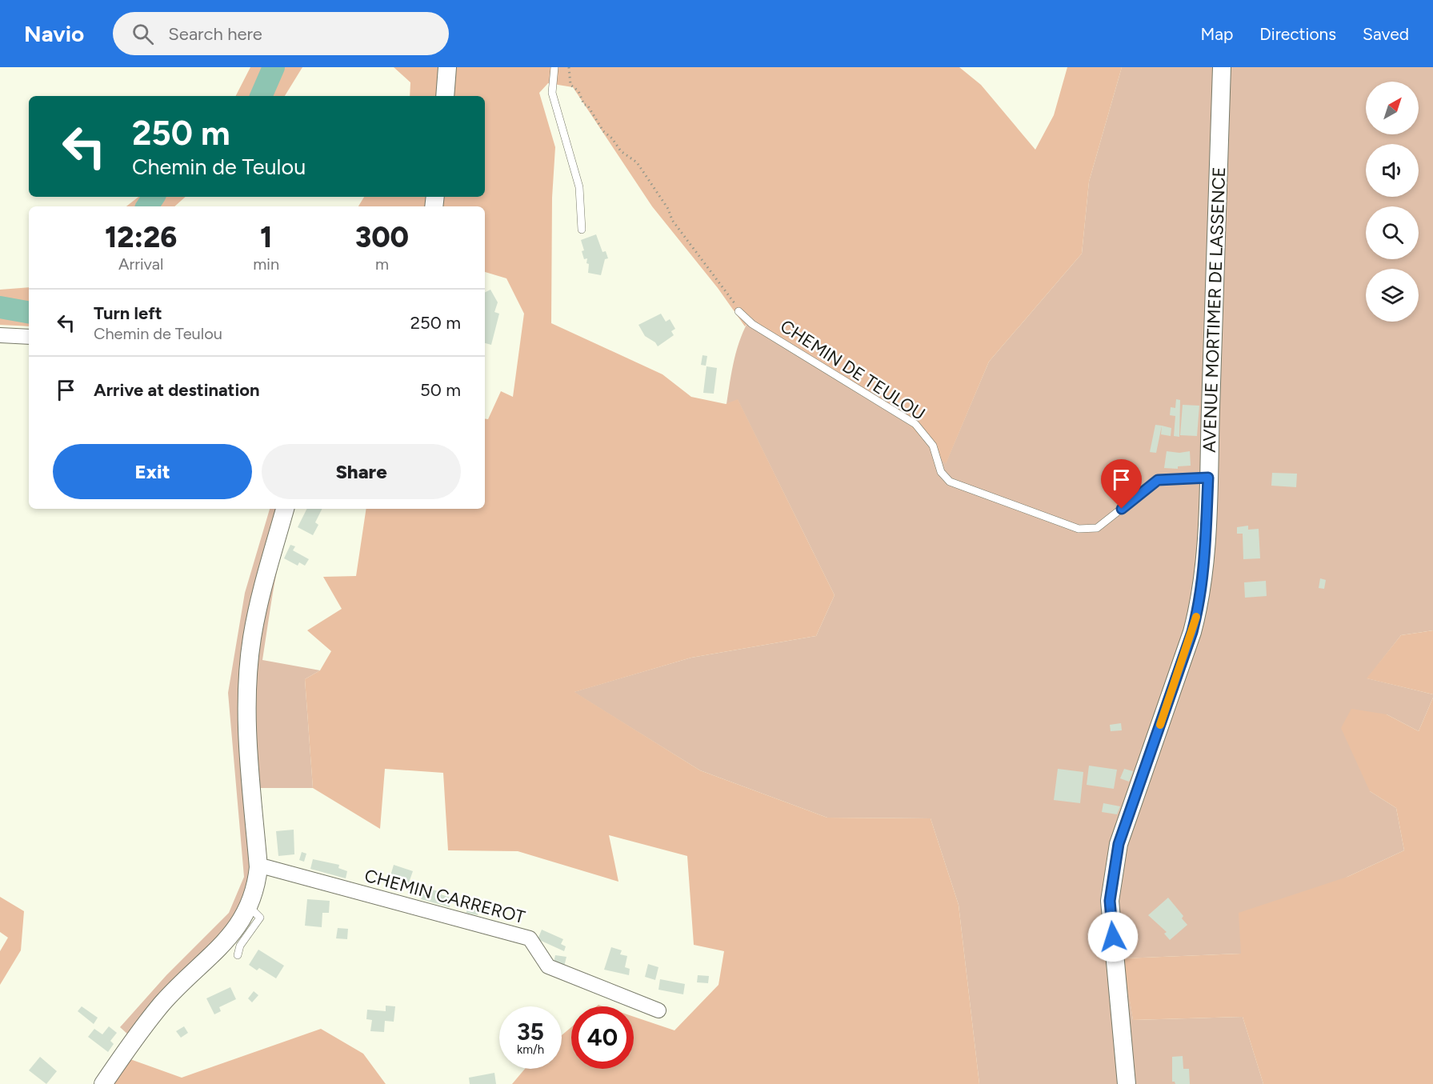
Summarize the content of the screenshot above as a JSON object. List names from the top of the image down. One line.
{"streets":{"street":["AVENUE MORTIMER DE LASSENCE","CHEMIN CARREROT"],"lane":["CHEMIN DE TEULOU"]},"crossings":[["AVENUE MORTIMER DE LASSENCE","CHEMIN DE TEULOU"]],"north":"top right","page":{"header":"Navio","search":"Search here","nav":["Map","Directions","Saved"],"turn":["250 m","Chemin de Teulou"],"eta":["12:26","Arrival","1","min","300","m"],"list":[{"name":"Turn left","note":"Chemin de Teulou","value":"250 m"},{"name":"Arrive at destination","value":"50 m"}],"buttons":["Exit","Share"],"speed":"35 km/h","limit":"40"}}
